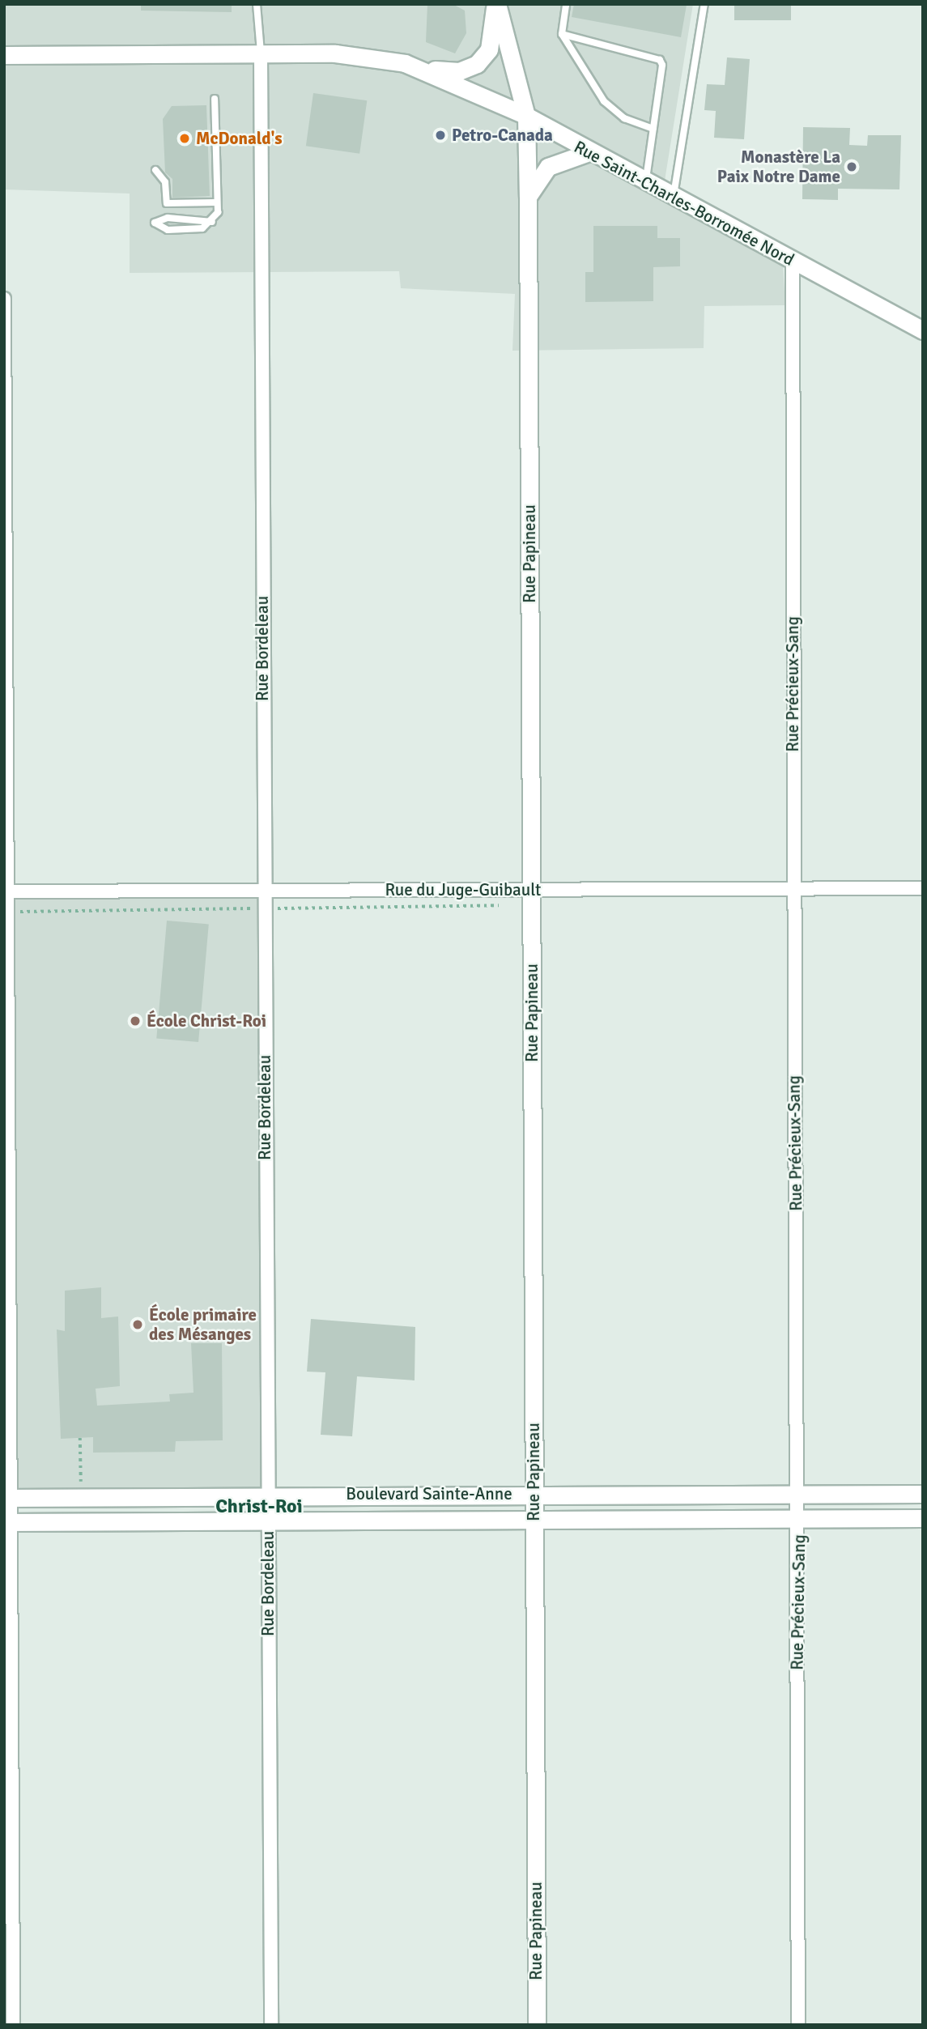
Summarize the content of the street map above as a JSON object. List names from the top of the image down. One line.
{"streets":{"street":["Rue Saint-Charles-Borromée Nord","Rue Papineau","Rue Bordeleau","Rue Précieux-Sang","Rue du Juge-Guibault","Boulevard Sainte-Anne"]},"crossings":[["Rue Saint-Charles-Borromée Nord","Rue Papineau"],["Rue Saint-Charles-Borromée Nord","Rue Bordeleau"],["Rue Saint-Charles-Borromée Nord","Rue Précieux-Sang"],["Rue Papineau","Rue du Juge-Guibault"],["Rue Papineau","Boulevard Sainte-Anne"],["Rue Bordeleau","Rue du Juge-Guibault"],["Rue Bordeleau","Boulevard Sainte-Anne"],["Rue Précieux-Sang","Rue du Juge-Guibault"],["Rue Précieux-Sang","Boulevard Sainte-Anne"]],"districts":["Christ-Roi"],"places":["Petro-Canada","McDonald's","Monastère La Paix Notre Dame","École Christ-Roi","École primaire des Mésanges"]}
